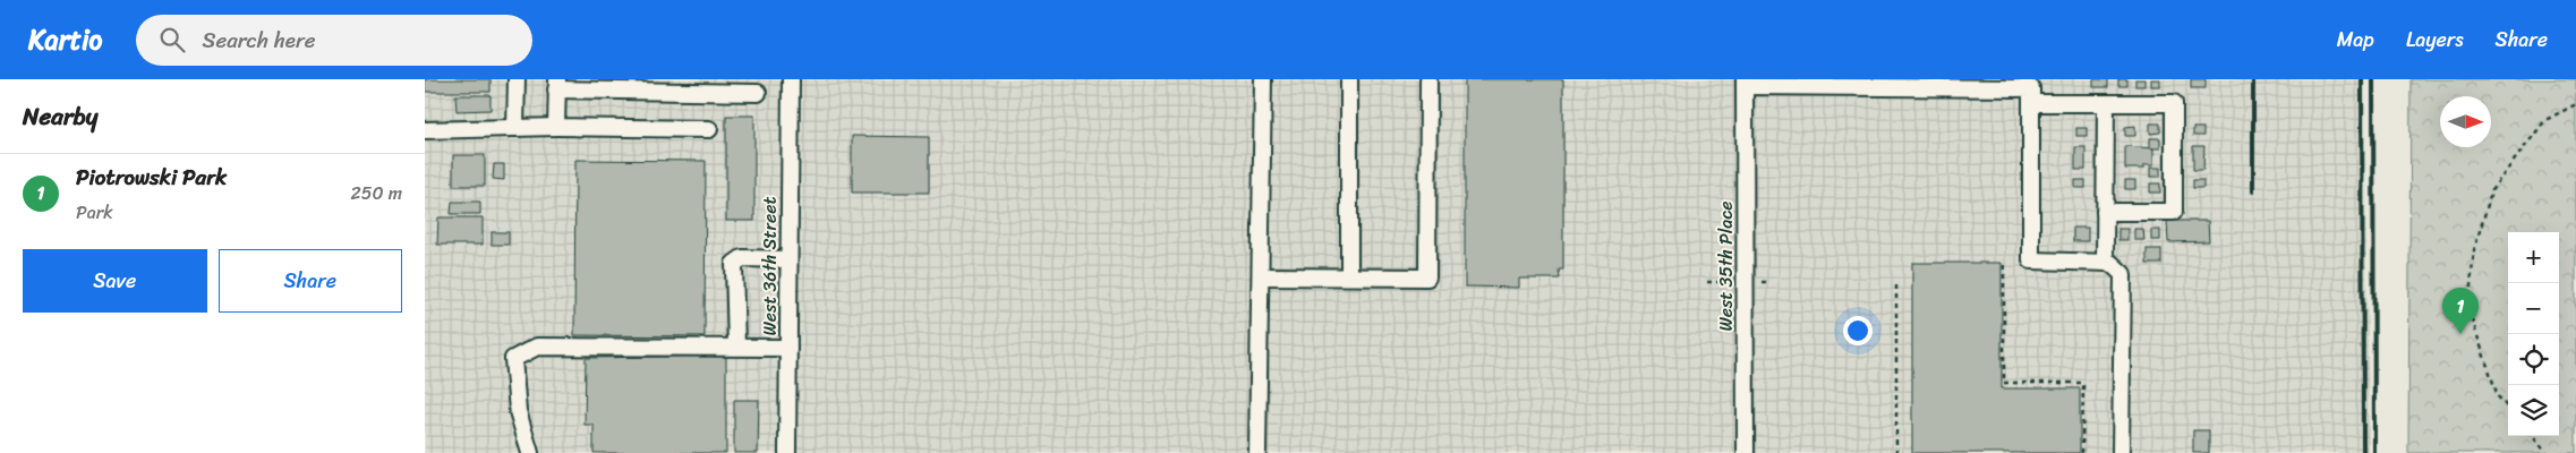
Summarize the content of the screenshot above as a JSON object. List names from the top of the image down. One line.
{"streets":{"street":["West 36th Street","West 35th Place"]},"north":"right","page":{"header":"Kartio","search":"Search here","nav":["Map","Layers","Share"],"heading":"Nearby","list":[{"mark":"1","name":"Piotrowski Park","note":"Park","value":"250 m"}],"buttons":["Save","Share"],"map_buttons":["+","−"],"pins":"1"}}
